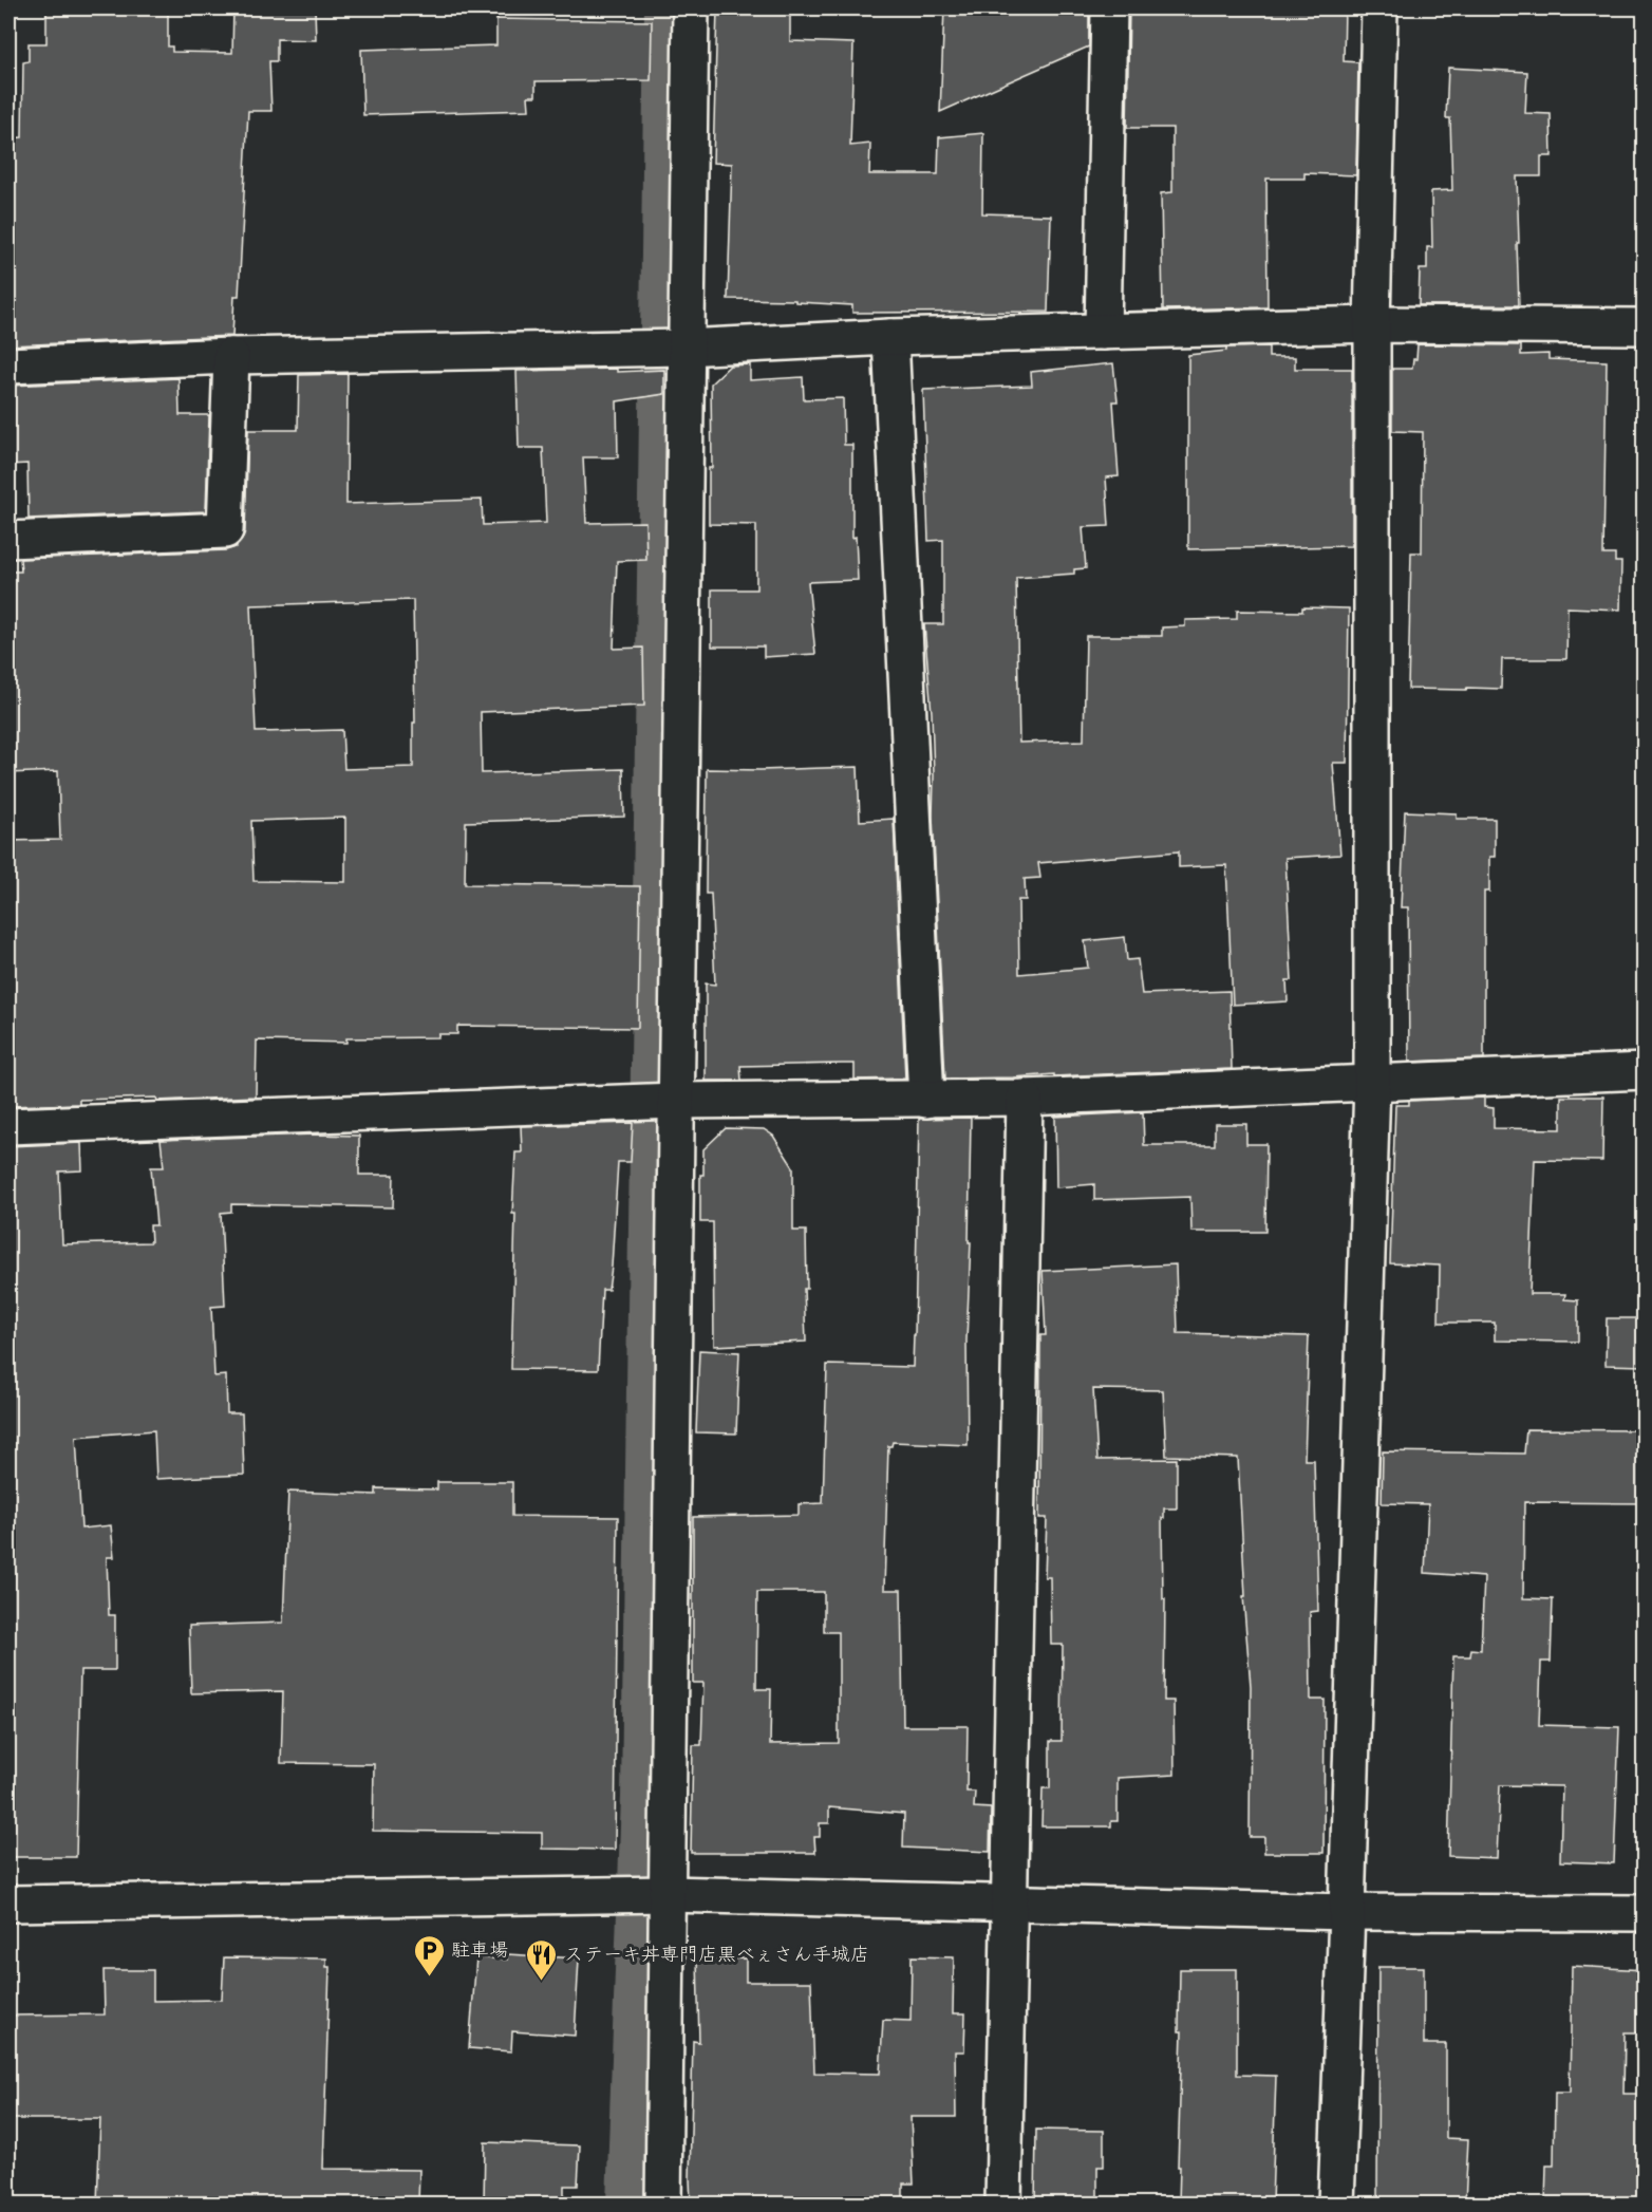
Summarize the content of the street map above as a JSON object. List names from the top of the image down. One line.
{"places":{"parking":["駐車場"],"restaurant":["ステーキ丼専門店黒べぇさん手城店"]}}
